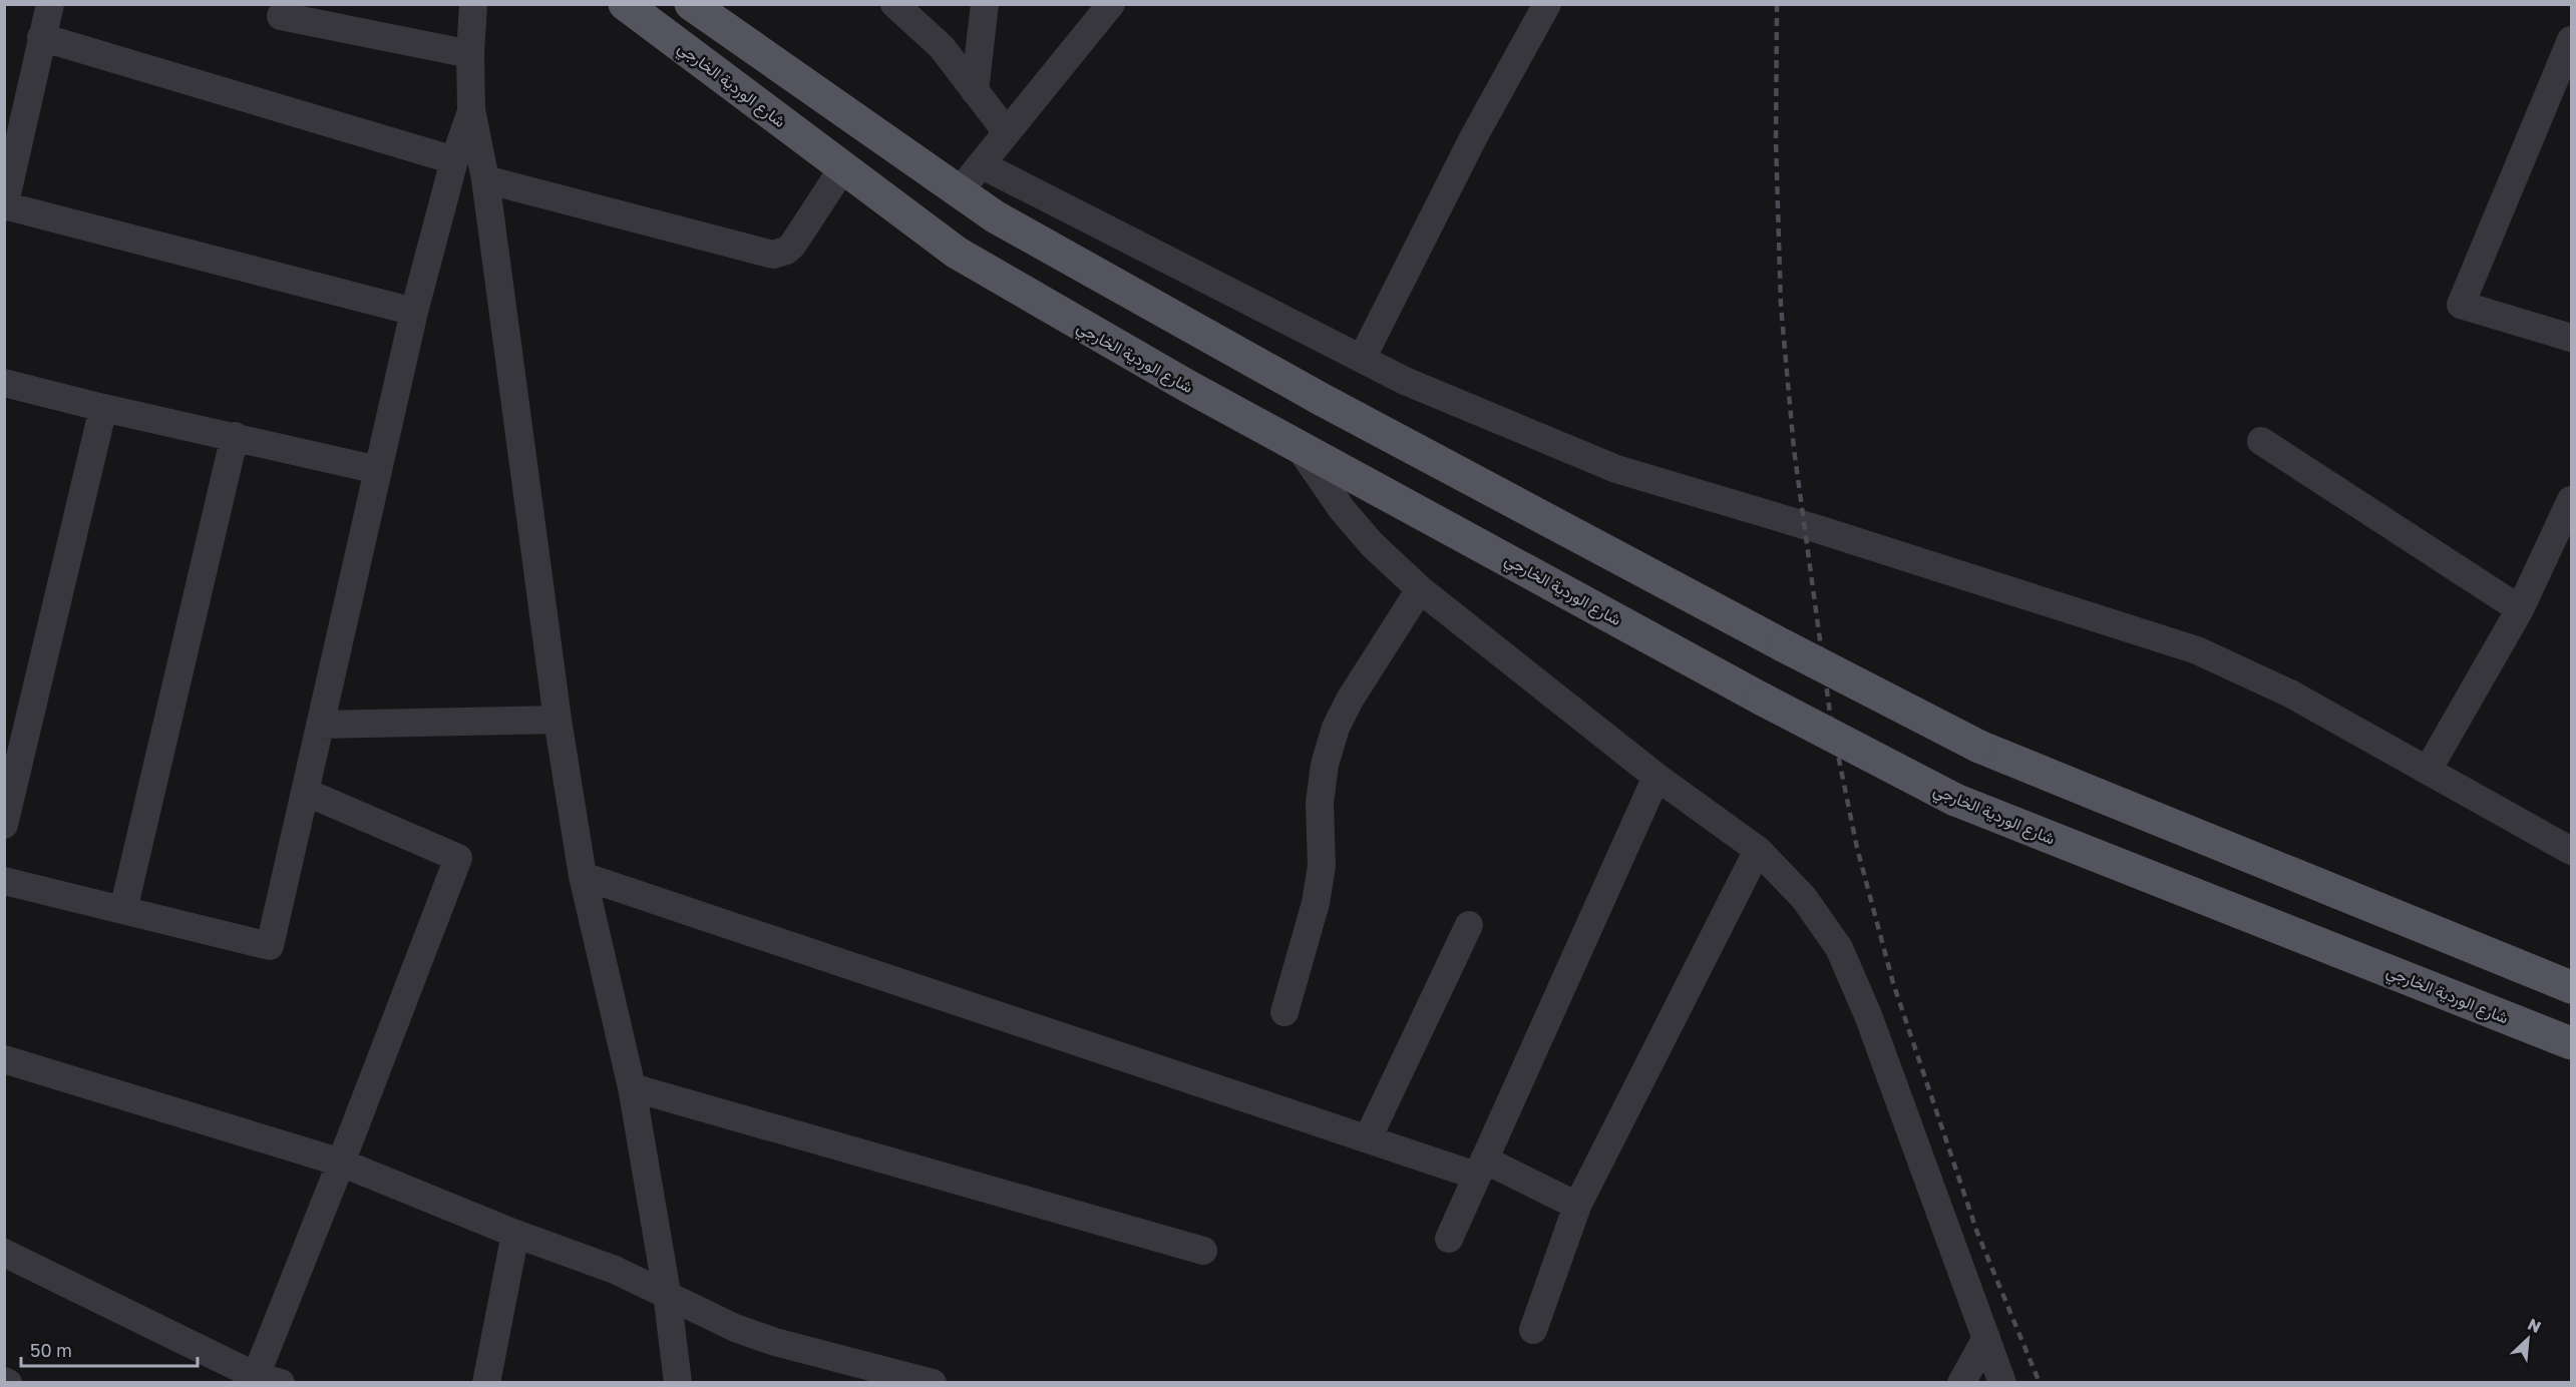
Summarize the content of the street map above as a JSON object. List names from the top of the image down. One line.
{"streets":{"main road":["شارع الوردية الخارجي"]},"scale_bar":"50 m","north":"top right"}
